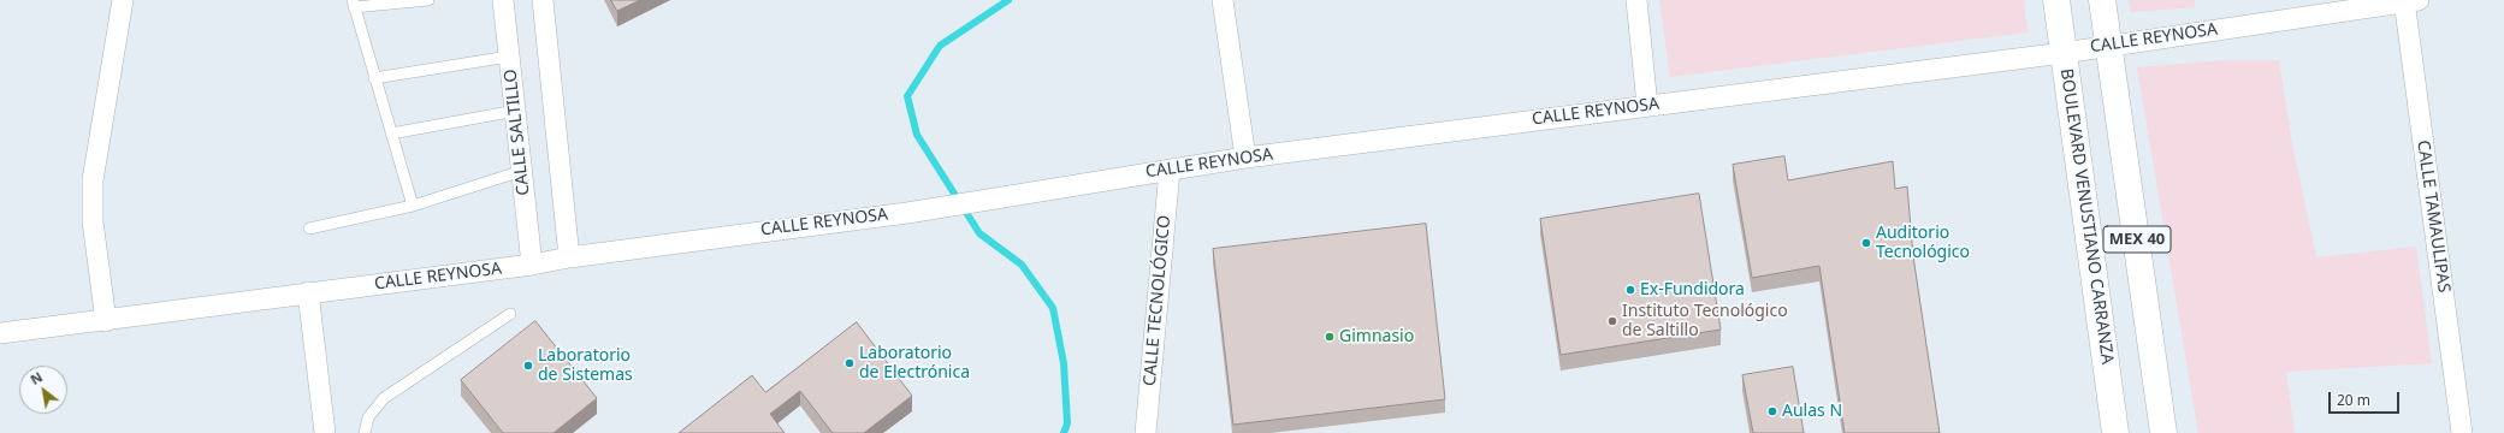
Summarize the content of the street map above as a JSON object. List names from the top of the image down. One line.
{"streets":{"main road":["BOULEVARD VENUSTIANO CARRANZA","MEX 40"],"street":["CALLE REYNOSA","CALLE SALTILLO","CALLE TAMAULIPAS","CALLE TECNOLÓGICO"]},"crossings":[["CALLE REYNOSA","CALLE SALTILLO"],["CALLE REYNOSA","BOULEVARD VENUSTIANO CARRANZA"],["CALLE REYNOSA","CALLE TAMAULIPAS"],["CALLE REYNOSA","MEX 40"],["CALLE REYNOSA","CALLE TECNOLÓGICO"]],"places":["Auditorio Tecnológico","Ex-Fundidora","Instituto Tecnológico de Saltillo","Gimnasio","Laboratorio de Electrónica","Laboratorio de Sistemas","Aulas N"],"scale_bar":"20 m","north":"top left"}
